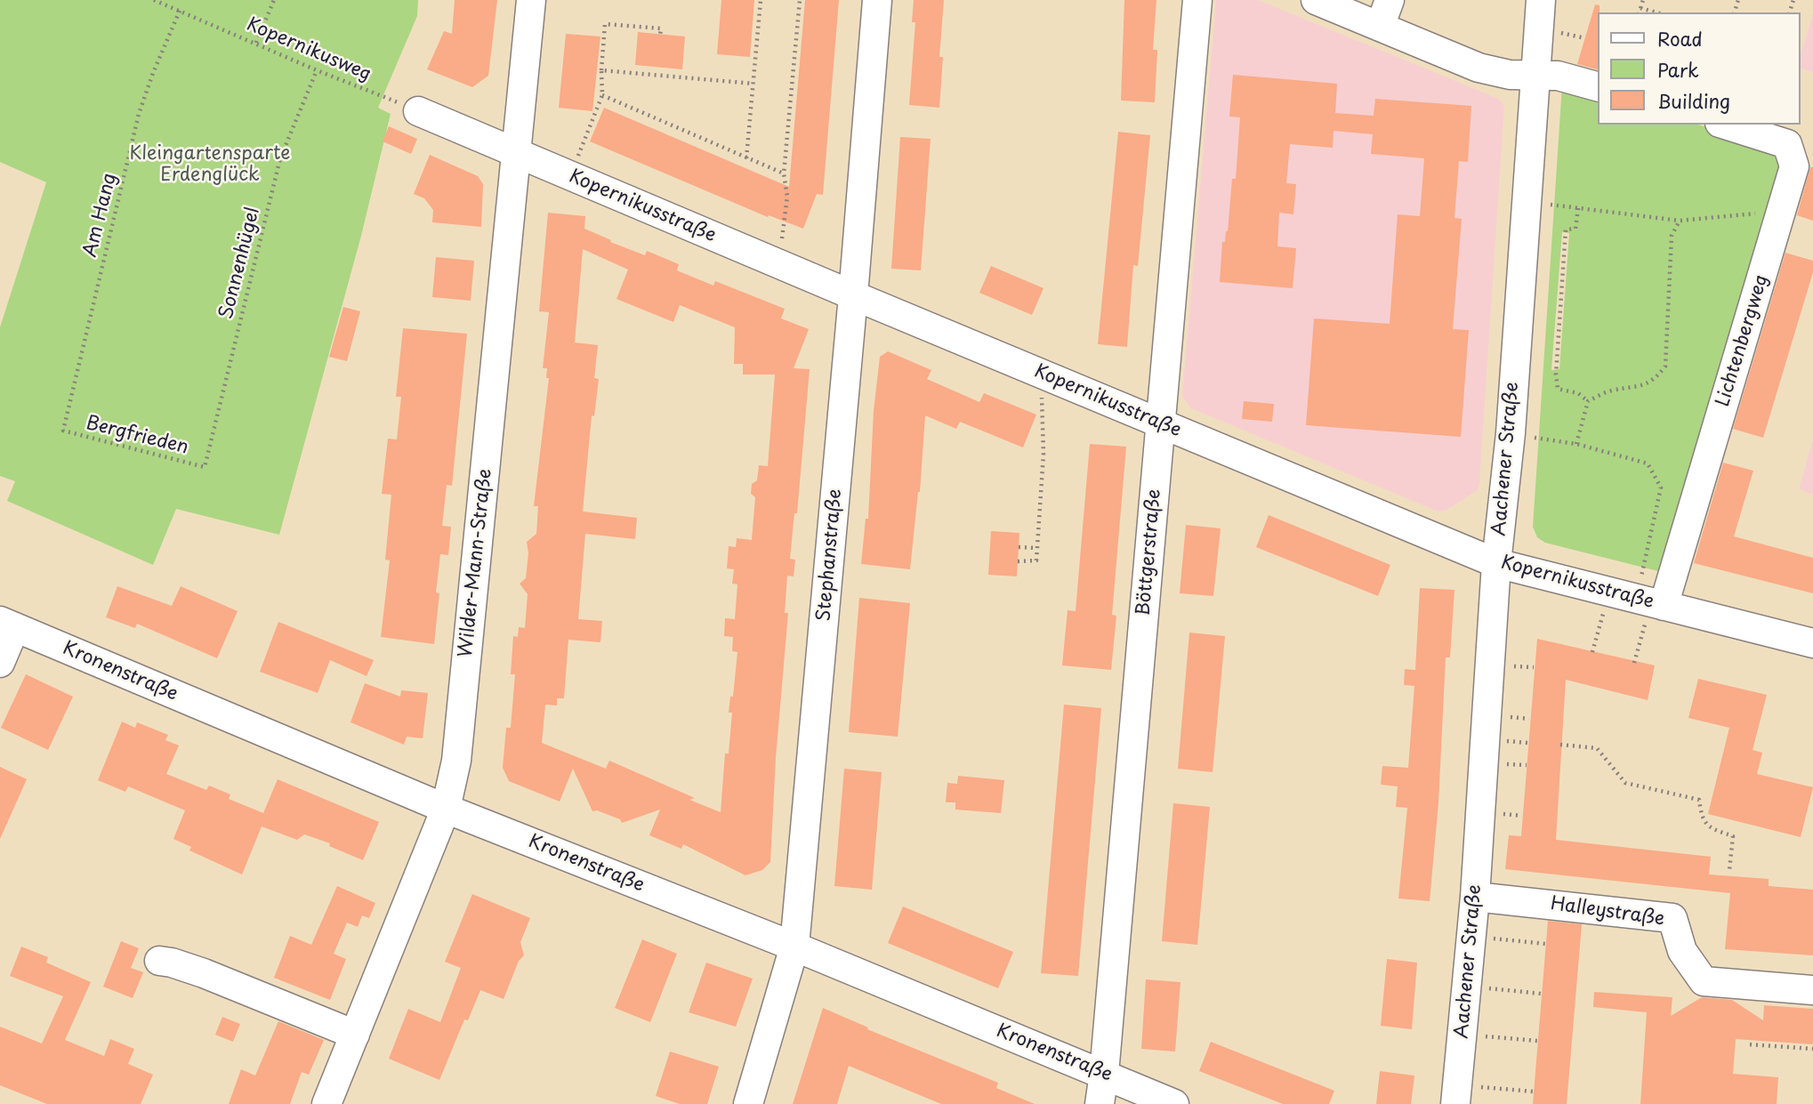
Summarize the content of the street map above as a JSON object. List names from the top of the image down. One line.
{"streets":{"street":["Kopernikusstraße","Lichtenbergweg","Aachener Straße","Böttgerstraße","Stephanstraße","Wilder-Mann-Straße","Kronenstraße","Halleystraße"],"path":["Kopernikusweg","Am Hang","Sonnenhügel","Bergfrieden"]},"crossings":[["Kopernikusweg","Am Hang"],["Kopernikusweg","Sonnenhügel"],["Kopernikusstraße","Lichtenbergweg"],["Kopernikusstraße","Aachener Straße"],["Kopernikusstraße","Böttgerstraße"],["Kopernikusstraße","Stephanstraße"],["Kopernikusstraße","Wilder-Mann-Straße"],["Am Hang","Bergfrieden"],["Sonnenhügel","Bergfrieden"],["Aachener Straße","Halleystraße"],["Böttgerstraße","Kronenstraße"],["Stephanstraße","Kronenstraße"],["Wilder-Mann-Straße","Kronenstraße"]],"parks":["Kleingartensparte Erdenglück"],"legend":["Road","Park","Building"]}
